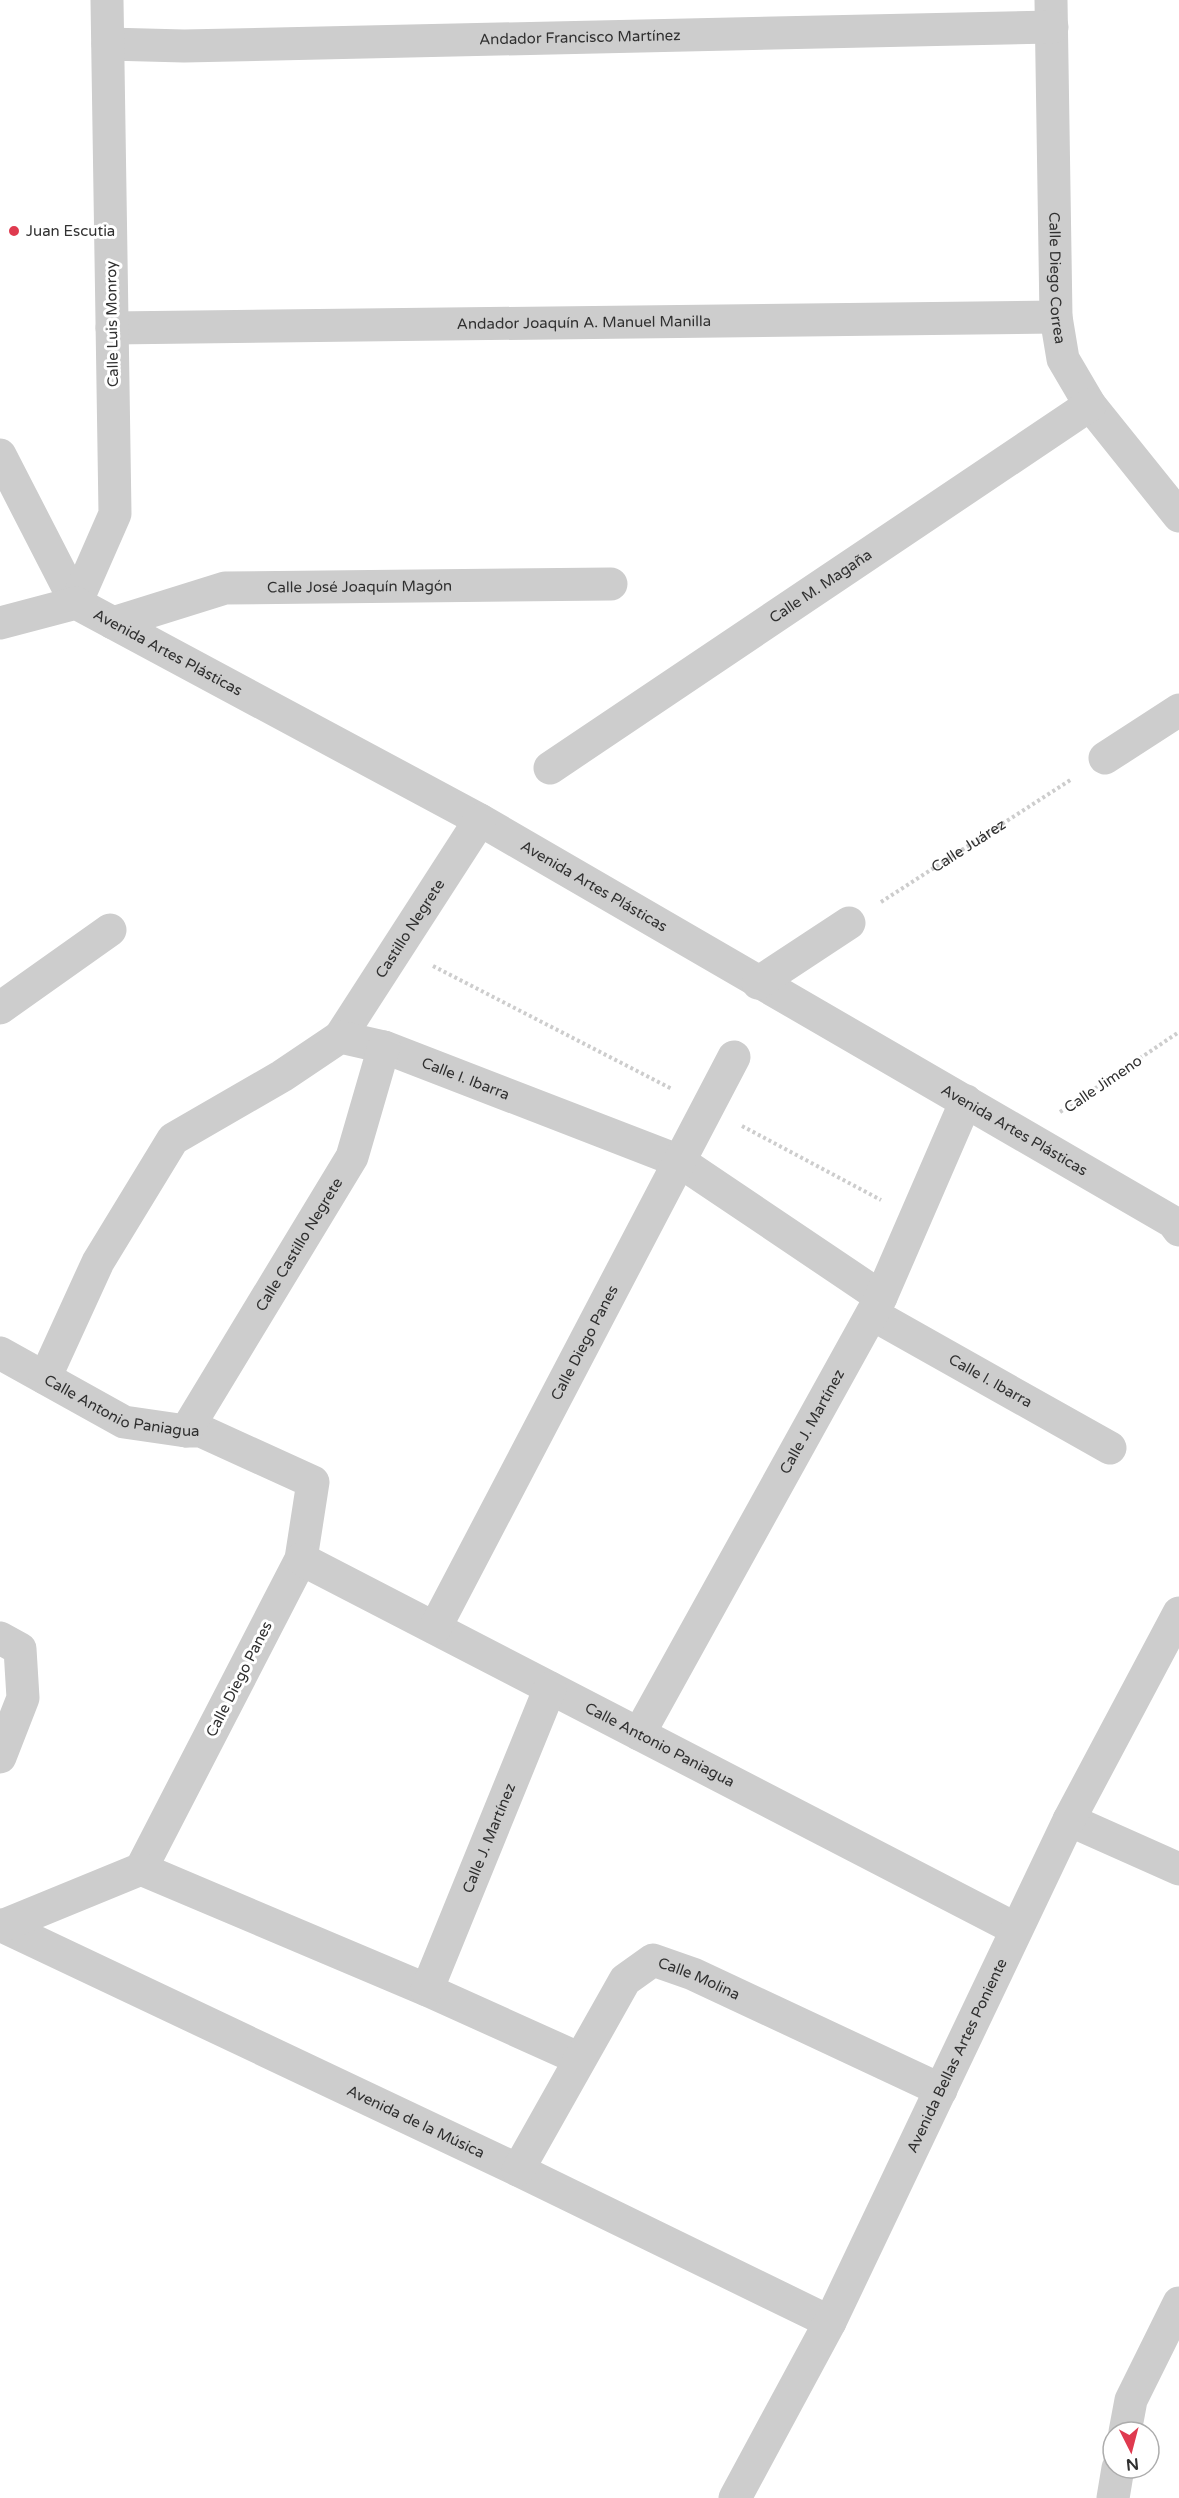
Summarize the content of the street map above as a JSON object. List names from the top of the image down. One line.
{"streets":{"street":["Andador Francisco Martínez","Calle Diego Correa","Andador Joaquín A. Manuel Manilla","Calle Luis Monroy","Calle José Joaquín Magón","Calle M. Magaña","Avenida Artes Plásticas","Castillo Negrete","Calle I. Ibarra","Calle Castillo Negrete","Calle Diego Panes","Calle Antonio Paniagua","Calle J. Martínez","Calle Molina","Avenida Bellas Artes Poniente","Avenida de la Música"],"path":["Calle Juárez","Calle Jimeno"]},"crossings":[["Andador Francisco Martínez","Calle Diego Correa"],["Andador Francisco Martínez","Calle Luis Monroy"],["Calle Diego Correa","Andador Joaquín A. Manuel Manilla"],["Calle Diego Correa","Calle M. Magaña"],["Andador Joaquín A. Manuel Manilla","Calle Luis Monroy"],["Calle Luis Monroy","Avenida Artes Plásticas"],["Calle José Joaquín Magón","Avenida Artes Plásticas"],["Avenida Artes Plásticas","Castillo Negrete"],["Avenida Artes Plásticas","Calle Jimeno"],["Avenida Artes Plásticas","Calle J. Martínez"],["Castillo Negrete","Calle I. Ibarra"],["Calle I. Ibarra","Calle Castillo Negrete"],["Calle I. Ibarra","Calle Diego Panes"],["Calle I. Ibarra","Calle J. Martínez"],["Calle Castillo Negrete","Calle Antonio Paniagua"],["Calle Diego Panes","Calle Antonio Paniagua"],["Calle Diego Panes","Avenida de la Música"],["Calle Antonio Paniagua","Calle J. Martínez"],["Calle Antonio Paniagua","Avenida Bellas Artes Poniente"],["Calle Molina","Avenida Bellas Artes Poniente"],["Calle Molina","Avenida de la Música"],["Avenida Bellas Artes Poniente","Avenida de la Música"]],"places":["Juan Escutia"],"north":"bottom"}
